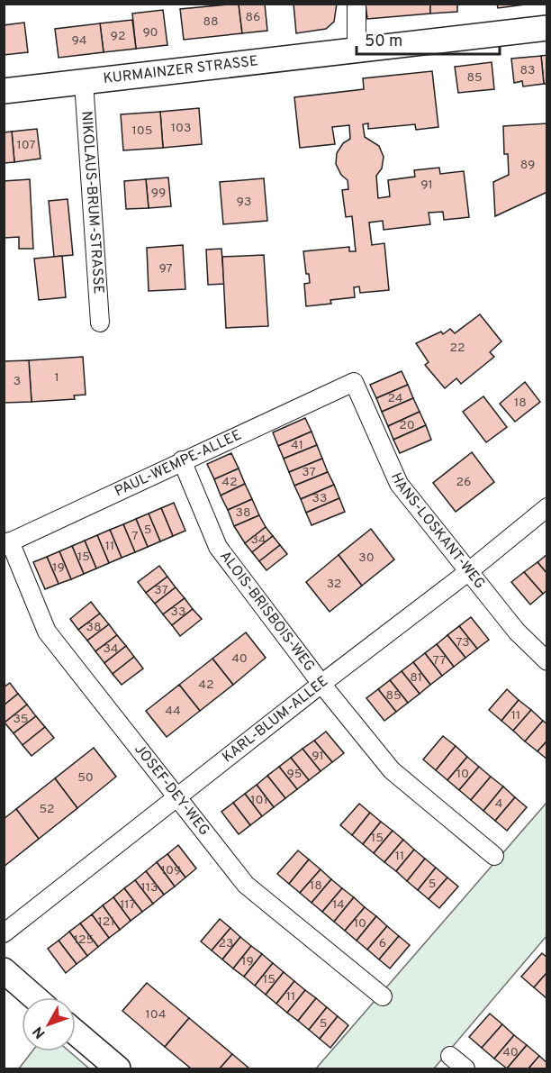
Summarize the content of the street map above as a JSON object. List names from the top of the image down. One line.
{"streets":{"main road":["KURMAINZER STRASSE"],"street":["NIKOLAUS-BRUM-STRASSE","PAUL-WEMPE-ALLEE","HANS-LOSKANT-WEG","ALOIS-BRISBOIS-WEG","KARL-BLUM-ALLEE","JOSEF-DEY-WEG"]},"crossings":[["KURMAINZER STRASSE","NIKOLAUS-BRUM-STRASSE"],["PAUL-WEMPE-ALLEE","HANS-LOSKANT-WEG"],["PAUL-WEMPE-ALLEE","ALOIS-BRISBOIS-WEG"],["PAUL-WEMPE-ALLEE","JOSEF-DEY-WEG"],["HANS-LOSKANT-WEG","KARL-BLUM-ALLEE"],["ALOIS-BRISBOIS-WEG","KARL-BLUM-ALLEE"],["KARL-BLUM-ALLEE","JOSEF-DEY-WEG"]],"house_numbers":["86","88","90","92","94","83","85","103","105","107","89","91","99","93","97","22","1","3","24","18","20","41","37","42","26","33","38","5","7","34","11","15","30","19","32","37","33","38","73","34","40","77","81","42","85","44","11","35","91","95","10","50","101","4","52","15","11","109","5","18","113","117","14","121","10","125","23","6","19","15","11","104","5","40"],"scale_bar":"50 m","north":"bottom left"}
